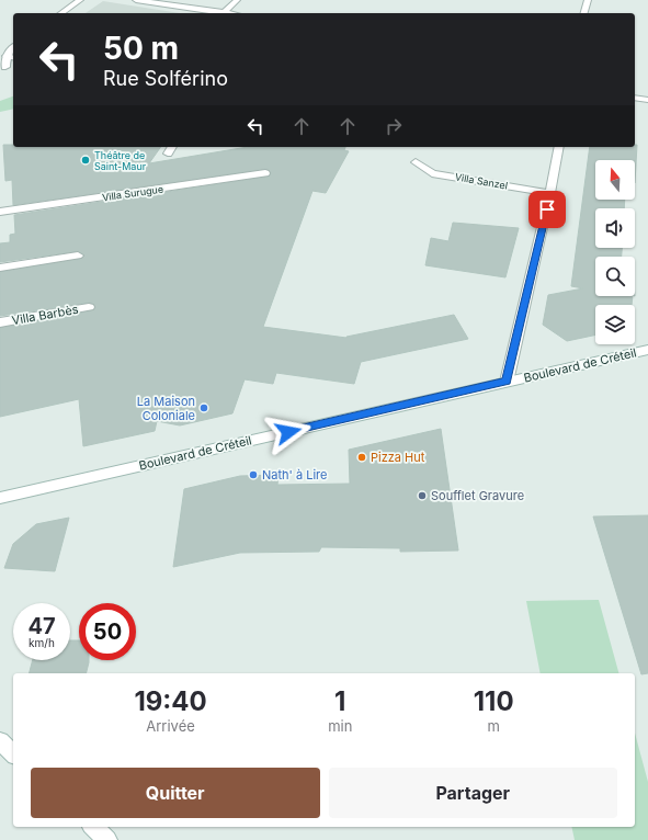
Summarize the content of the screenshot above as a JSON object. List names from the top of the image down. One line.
{"streets":{"street":["Villa Sanzel","Villa Surugue","Villa Barbès","Boulevard de Créteil"]},"places":["Théâtre de Saint-Maur","La Maison Coloniale","Pizza Hut","Nath' à Lire","Soufflet Gravure"],"north":"top","page":{"turn":["50 m","Rue Solférino"],"speed":"47 km/h","limit":"50","eta":["19:40","Arrivée","1","min","110","m"],"buttons":["Quitter","Partager"]}}
